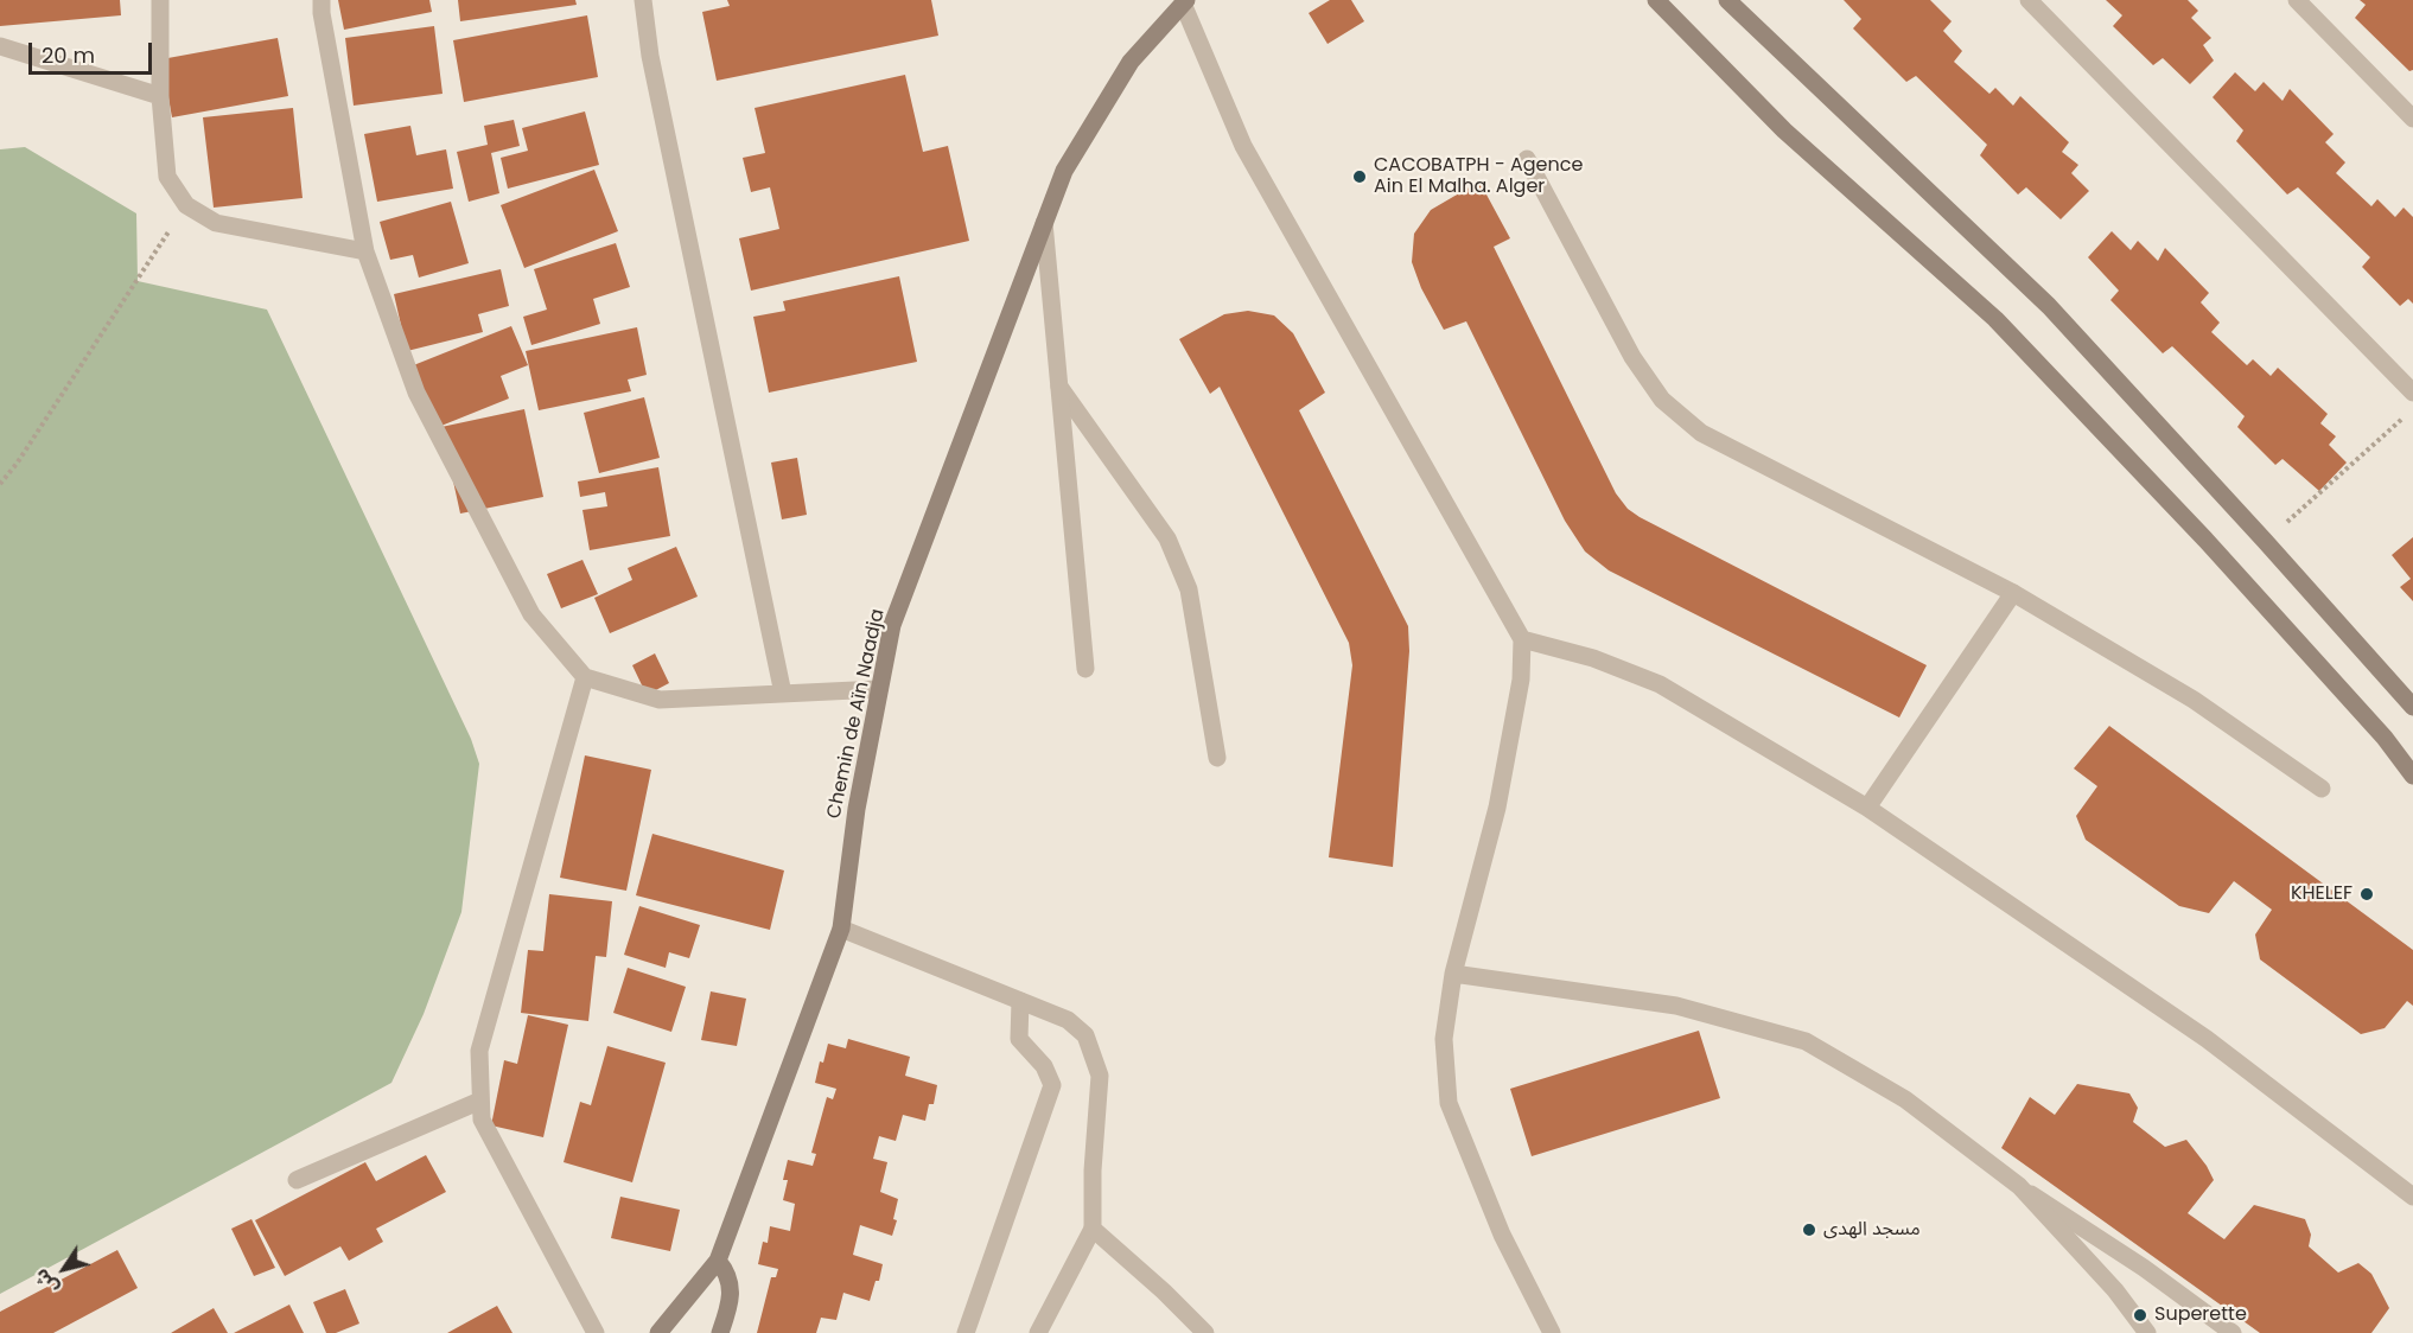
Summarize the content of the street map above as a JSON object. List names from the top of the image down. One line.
{"streets":{"main road":["Chemin de Aïn Naadja"]},"places":["CACOBATPH - Agence Ain El Malha. Alger","KHELEF","مسجد الهدى","Superette"],"scale_bar":"20 m","north":"bottom left"}
